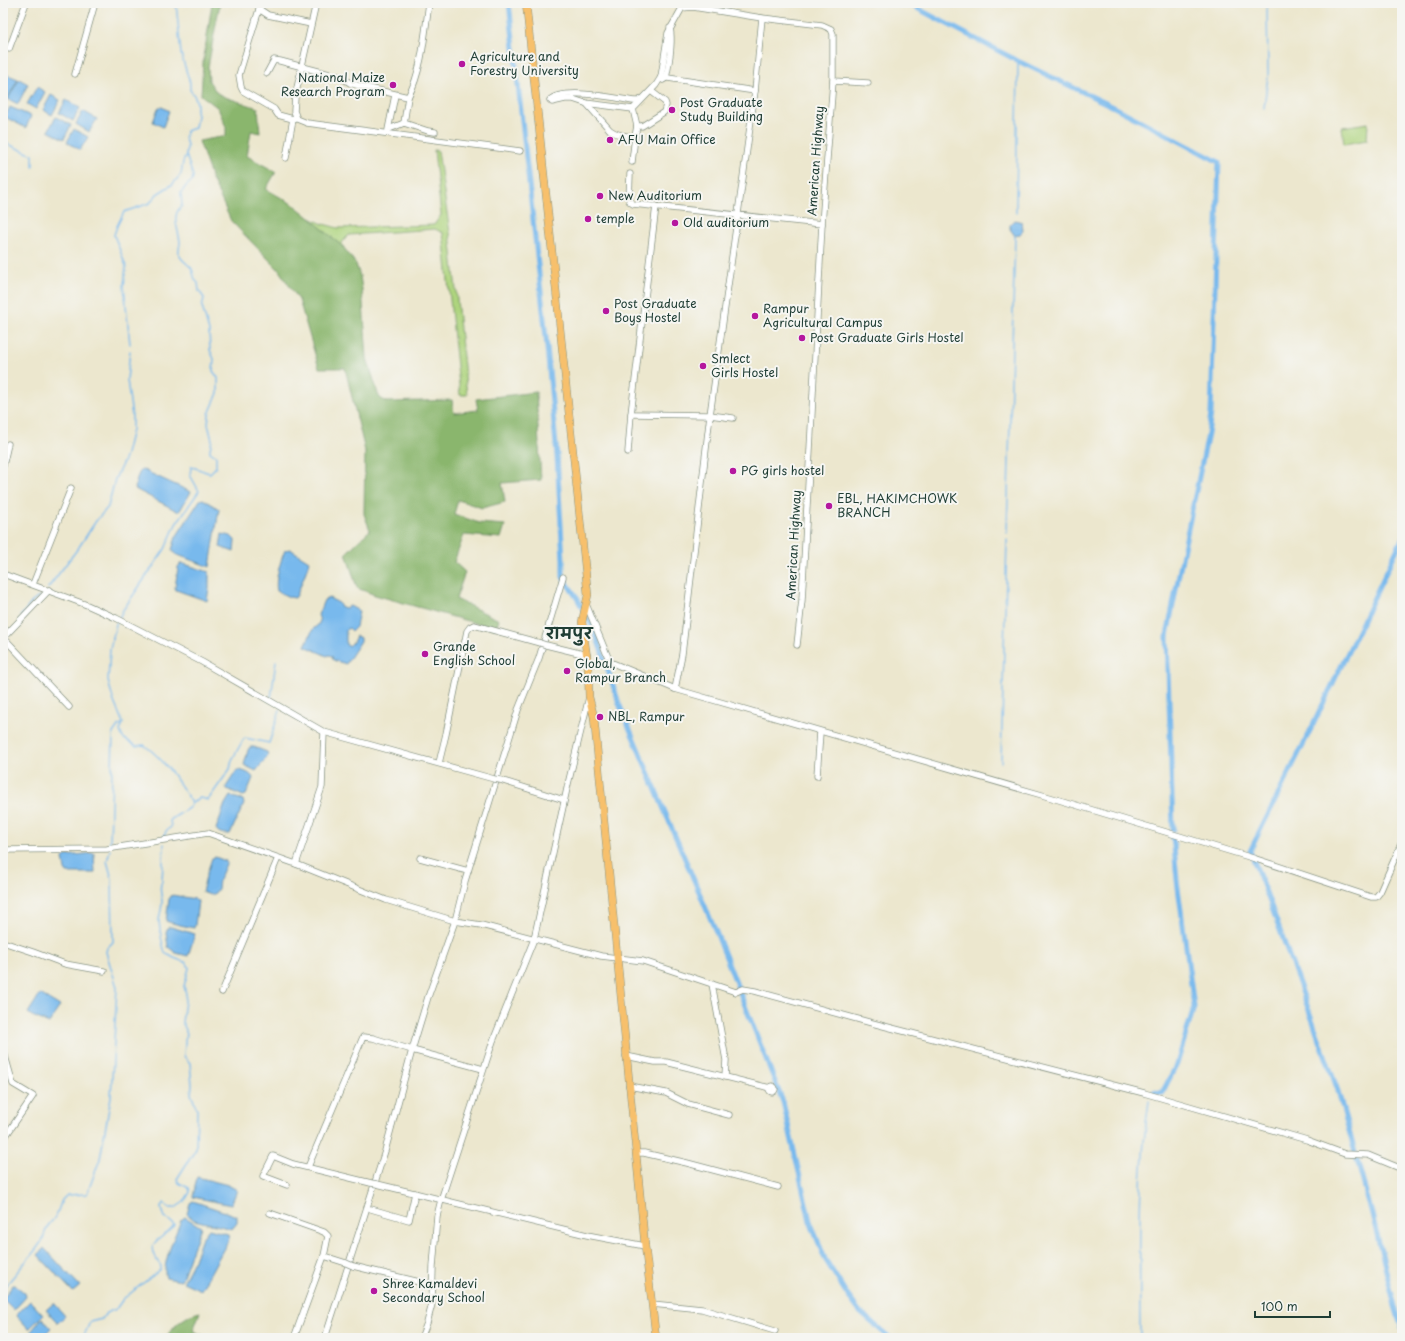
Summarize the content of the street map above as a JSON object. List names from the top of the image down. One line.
{"streets":{"street":["American Highway"]},"districts":["रामपुर"],"places":["Agriculture and Forestry University","National Maize Research Program","Post Graduate Study Building","AFU Main Office","New Auditorium","temple","Old auditorium","Post Graduate Boys Hostel","Rampur Agricultural Campus","Post Graduate Girls Hostel","Smlect Girls Hostel","PG girls hostel","EBL, HAKIMCHOWK BRANCH","Grande English School","Global, Rampur Branch","NBL, Rampur","Shree Kamaldevi Secondary School"],"scale_bar":"100 m"}
